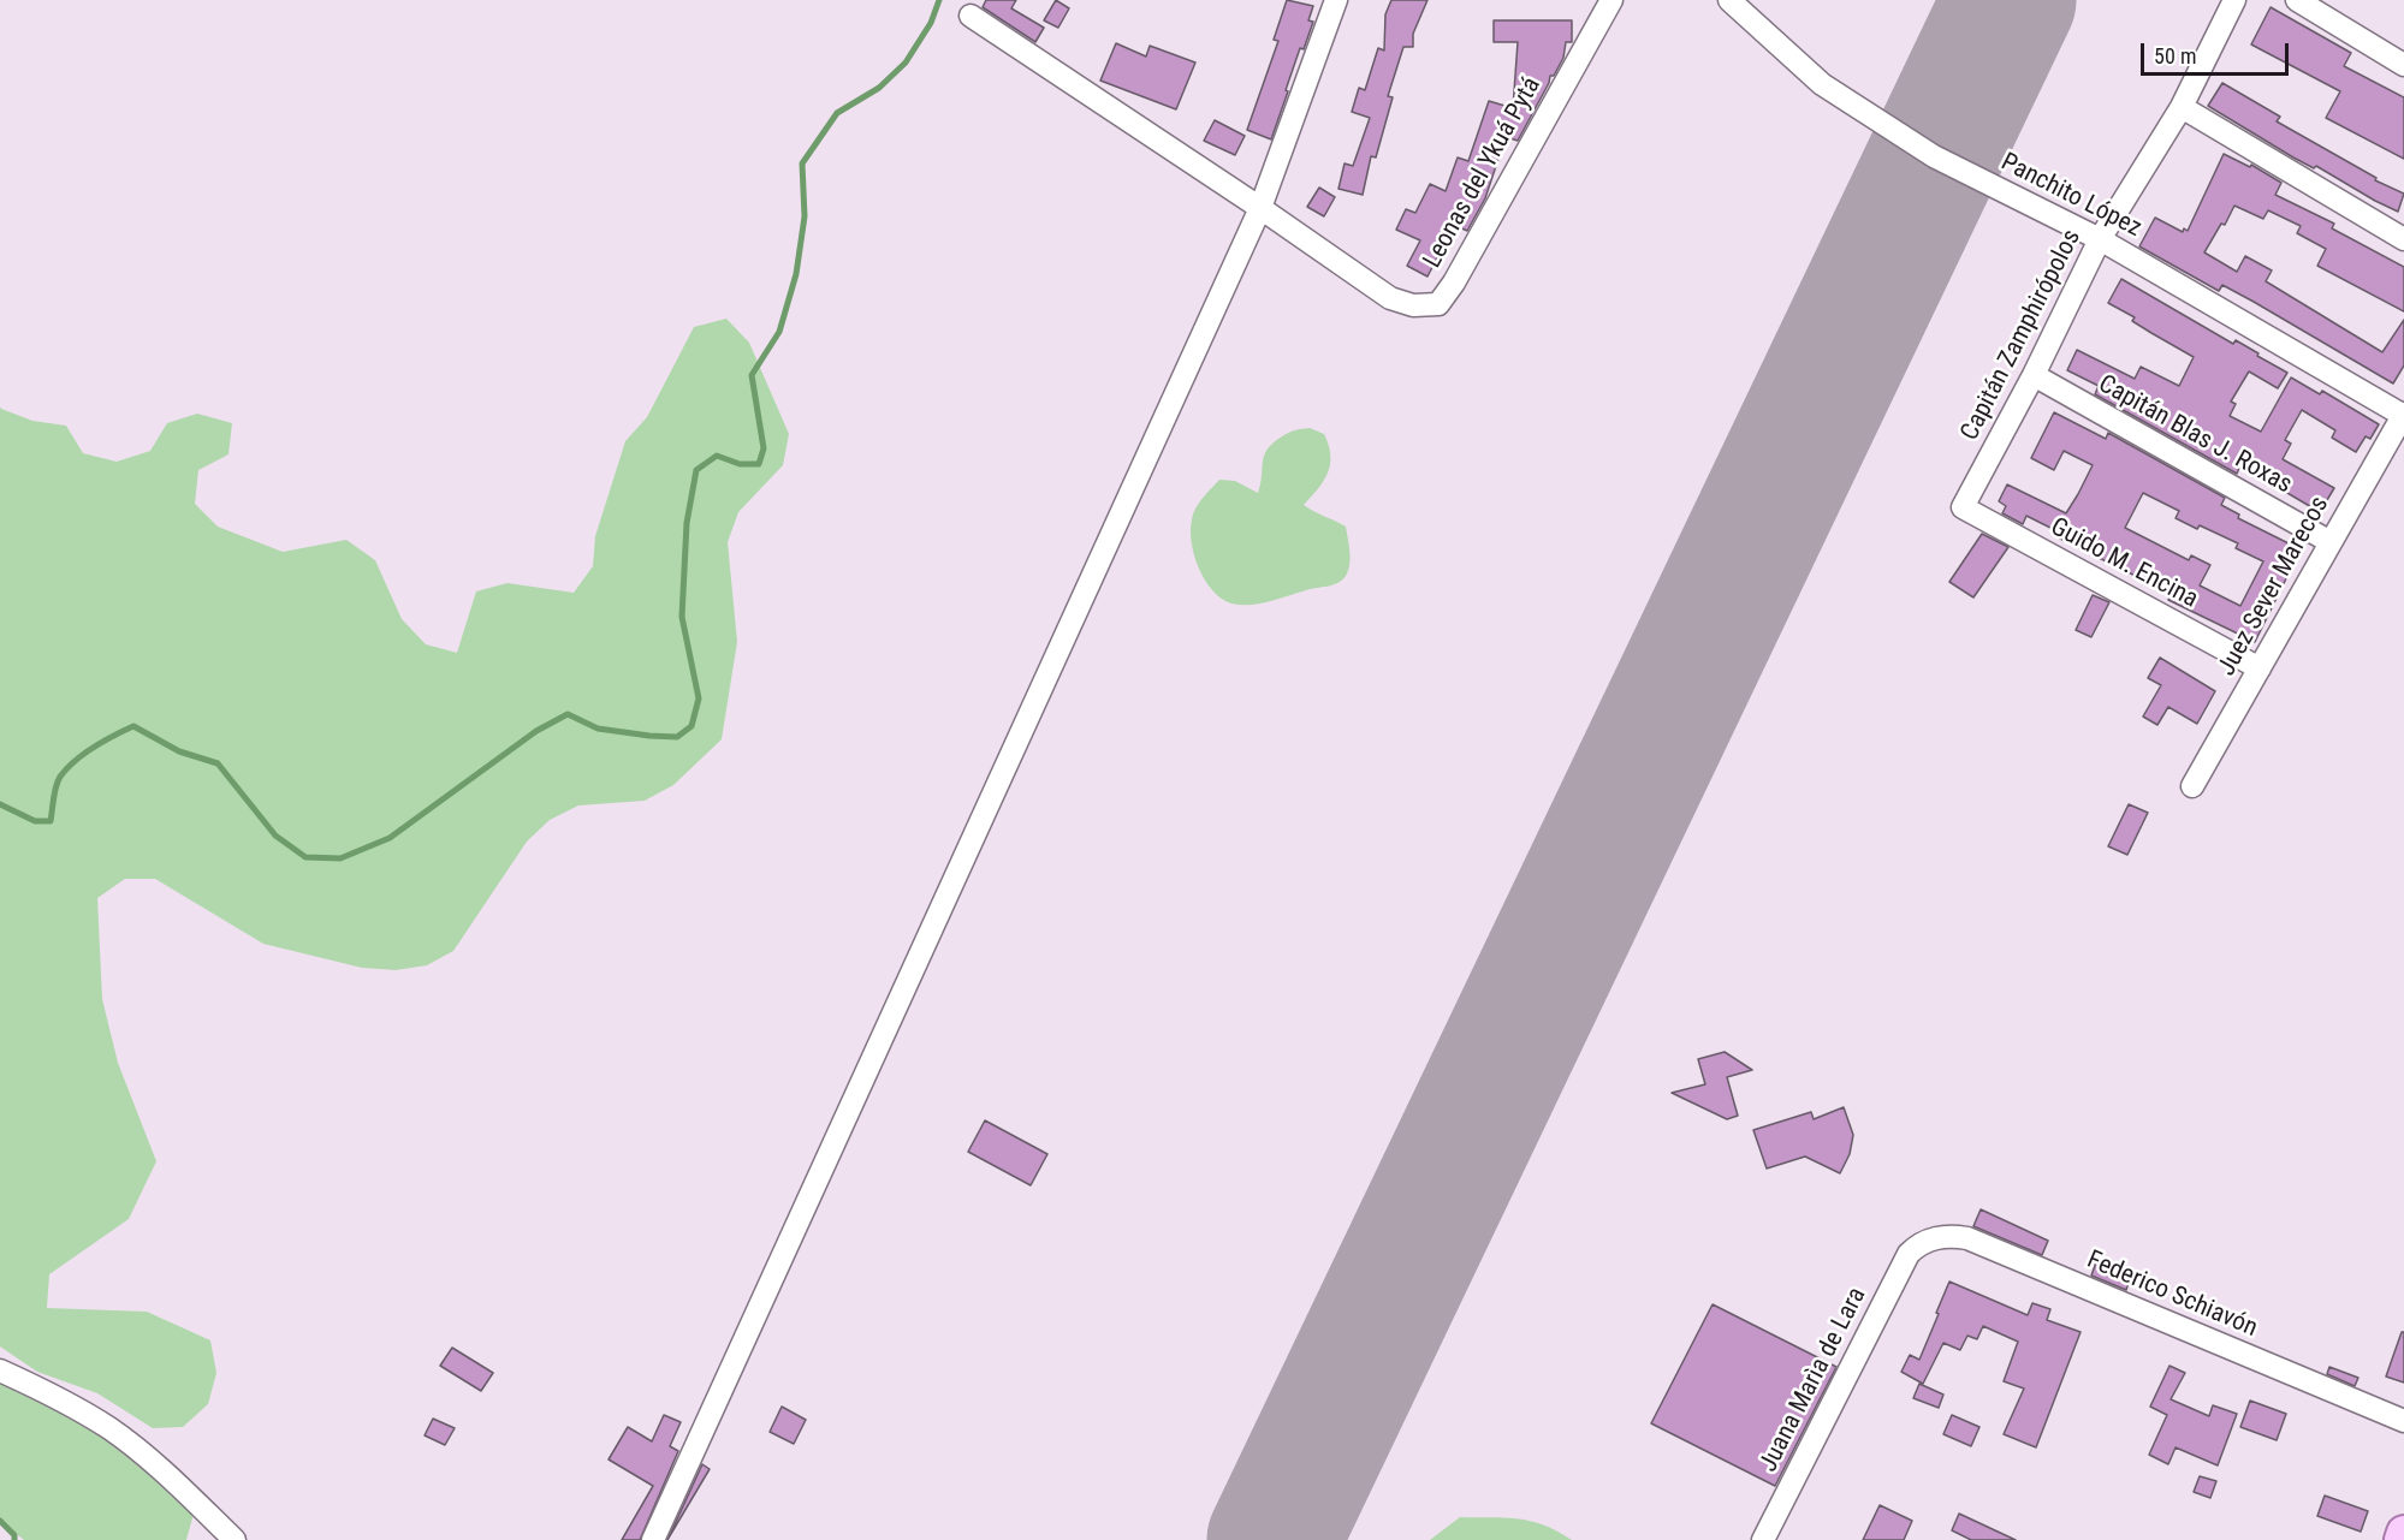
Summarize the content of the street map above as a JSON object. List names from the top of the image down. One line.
{"streets":{"street":["Leonas del Ykuá Pytá","Panchito López","Capitán Zamphirópolos","Capitán Blas J. Roxas","Guido M. Encina","Juez Sever Marecos","Federico Schiavón","Juana Marìa de Lara"]},"crossings":[["Panchito López","Capitán Zamphirópolos"],["Panchito López","Juez Sever Marecos"],["Capitán Zamphirópolos","Capitán Blas J. Roxas"],["Capitán Zamphirópolos","Guido M. Encina"],["Capitán Blas J. Roxas","Juez Sever Marecos"],["Guido M. Encina","Juez Sever Marecos"],["Federico Schiavón","Juana Marìa de Lara"]],"scale_bar":"50 m"}
